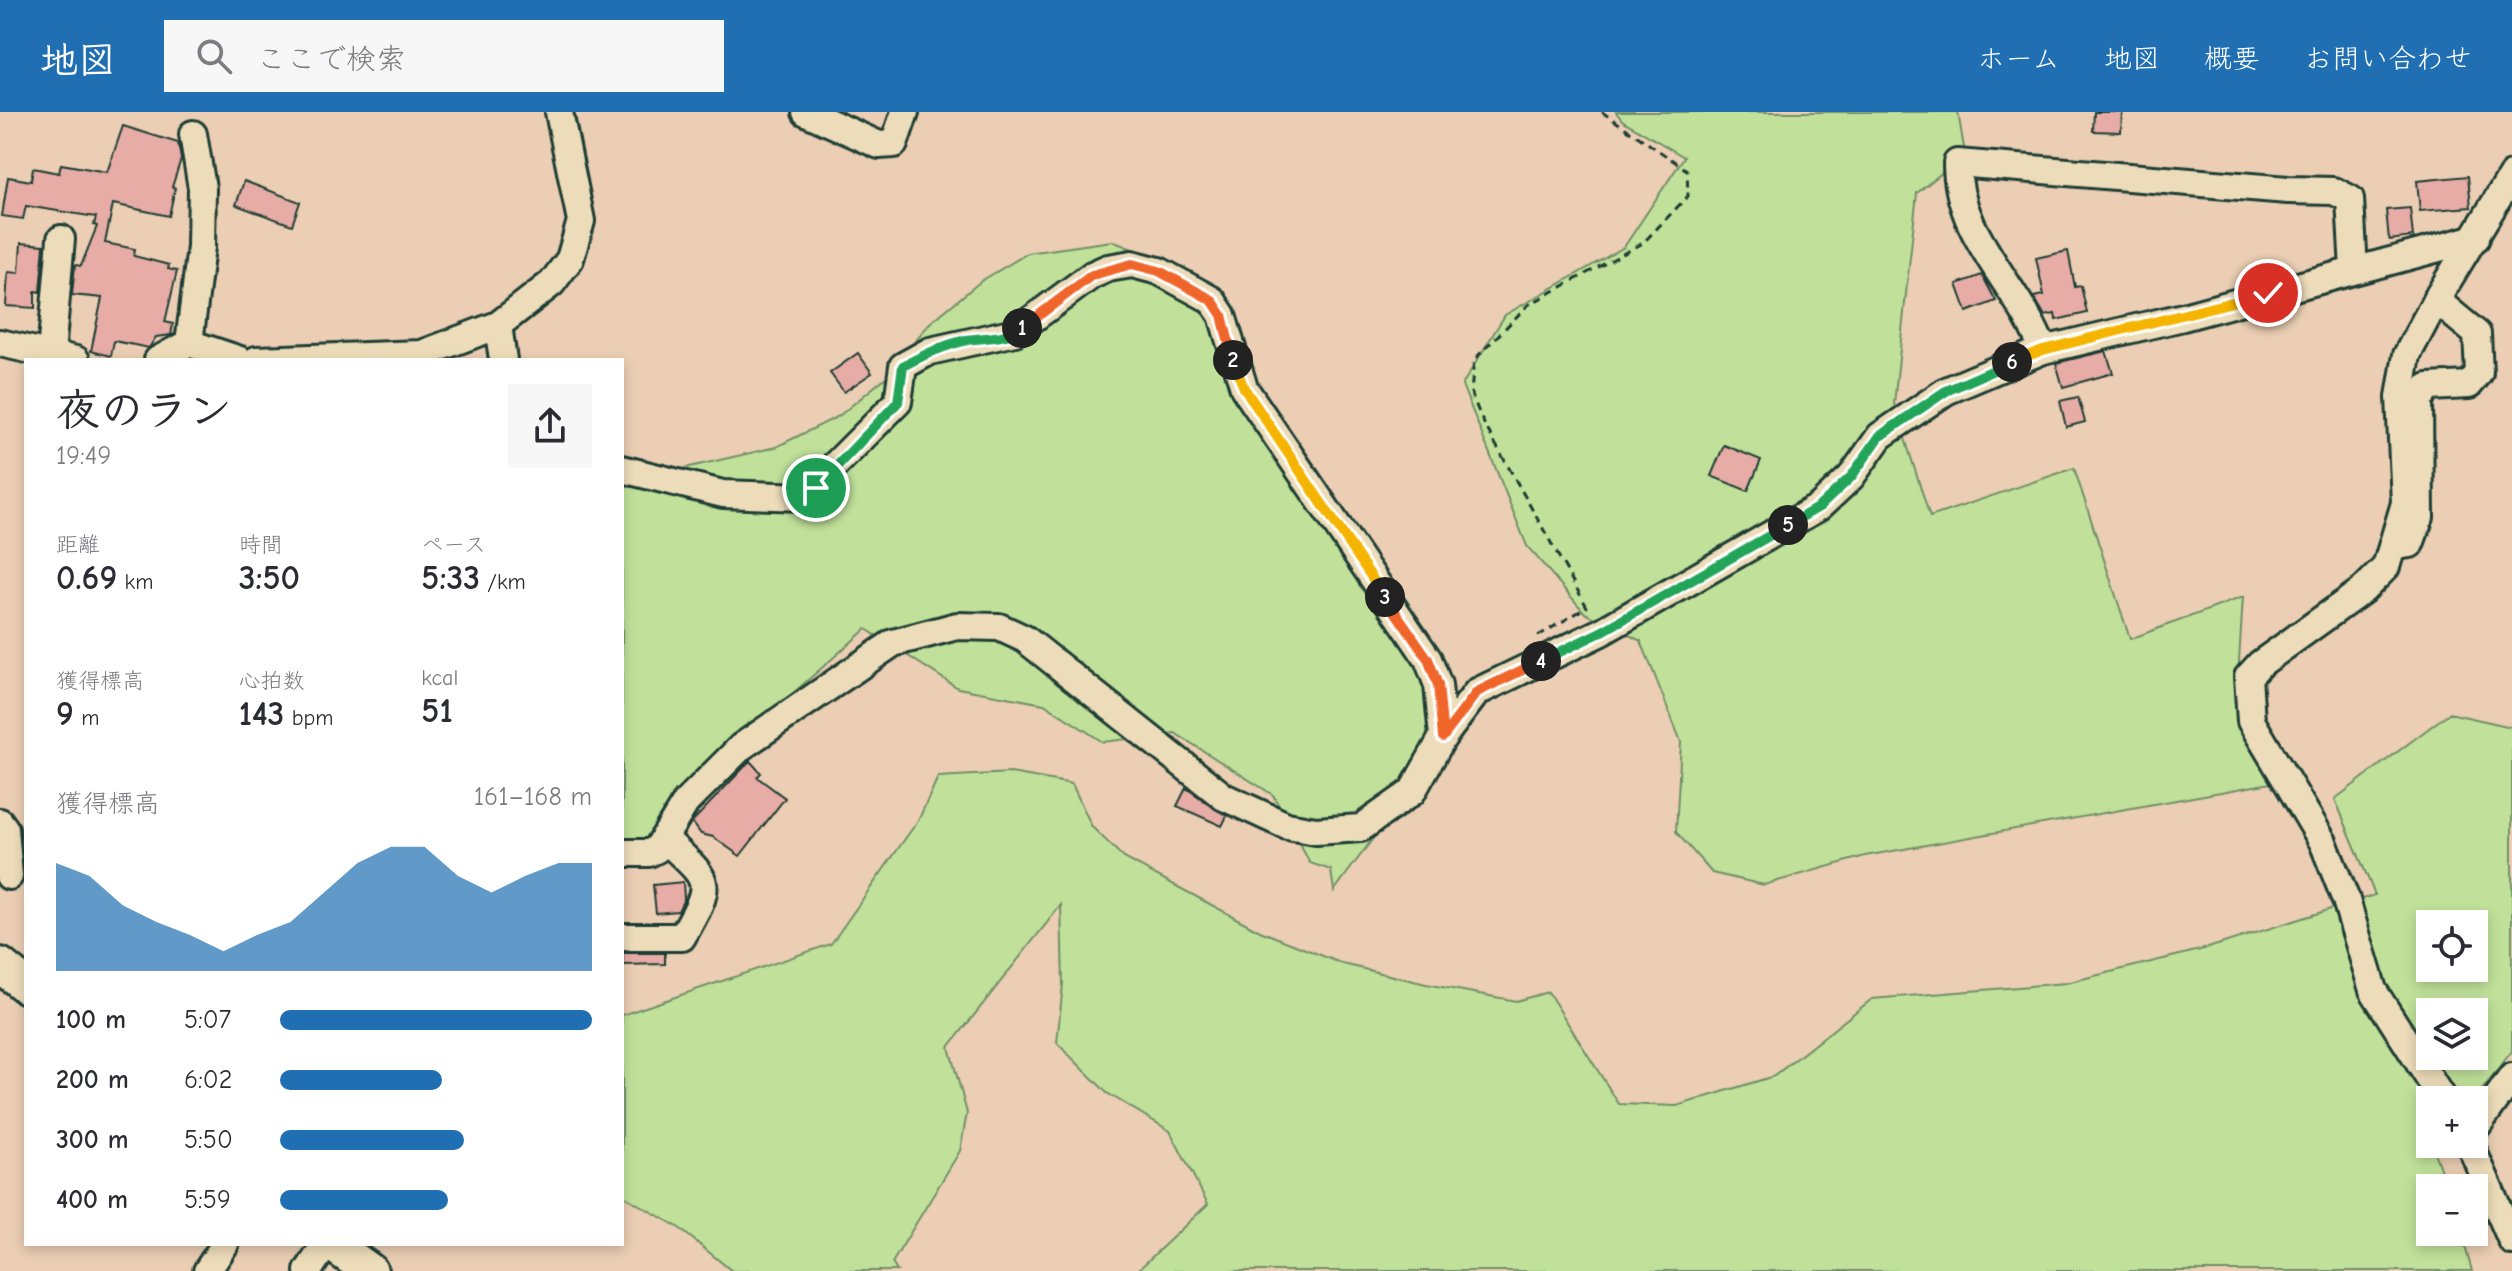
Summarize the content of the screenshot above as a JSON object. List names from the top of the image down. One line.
{"page":{"header":"地図","search":"ここで検索","nav":["ホーム","地図","概要","お問い合わせ"],"pins":["1","2","6","5","3","4"],"heading":["夜のラン","19:49"],"stats":[["距離","0.69 km"],["時間","3:50"],["ペース","5:33 /km"],["獲得標高","9 m"],["心拍数","143 bpm"],["kcal","51"]],"chart":["獲得標高","161–168 m"],"map_buttons":["+","−"],"list":[{"name":"100 m","note":"5:07"},{"name":"200 m","note":"6:02"},{"name":"300 m","note":"5:50"},{"name":"400 m","note":"5:59"}]}}
